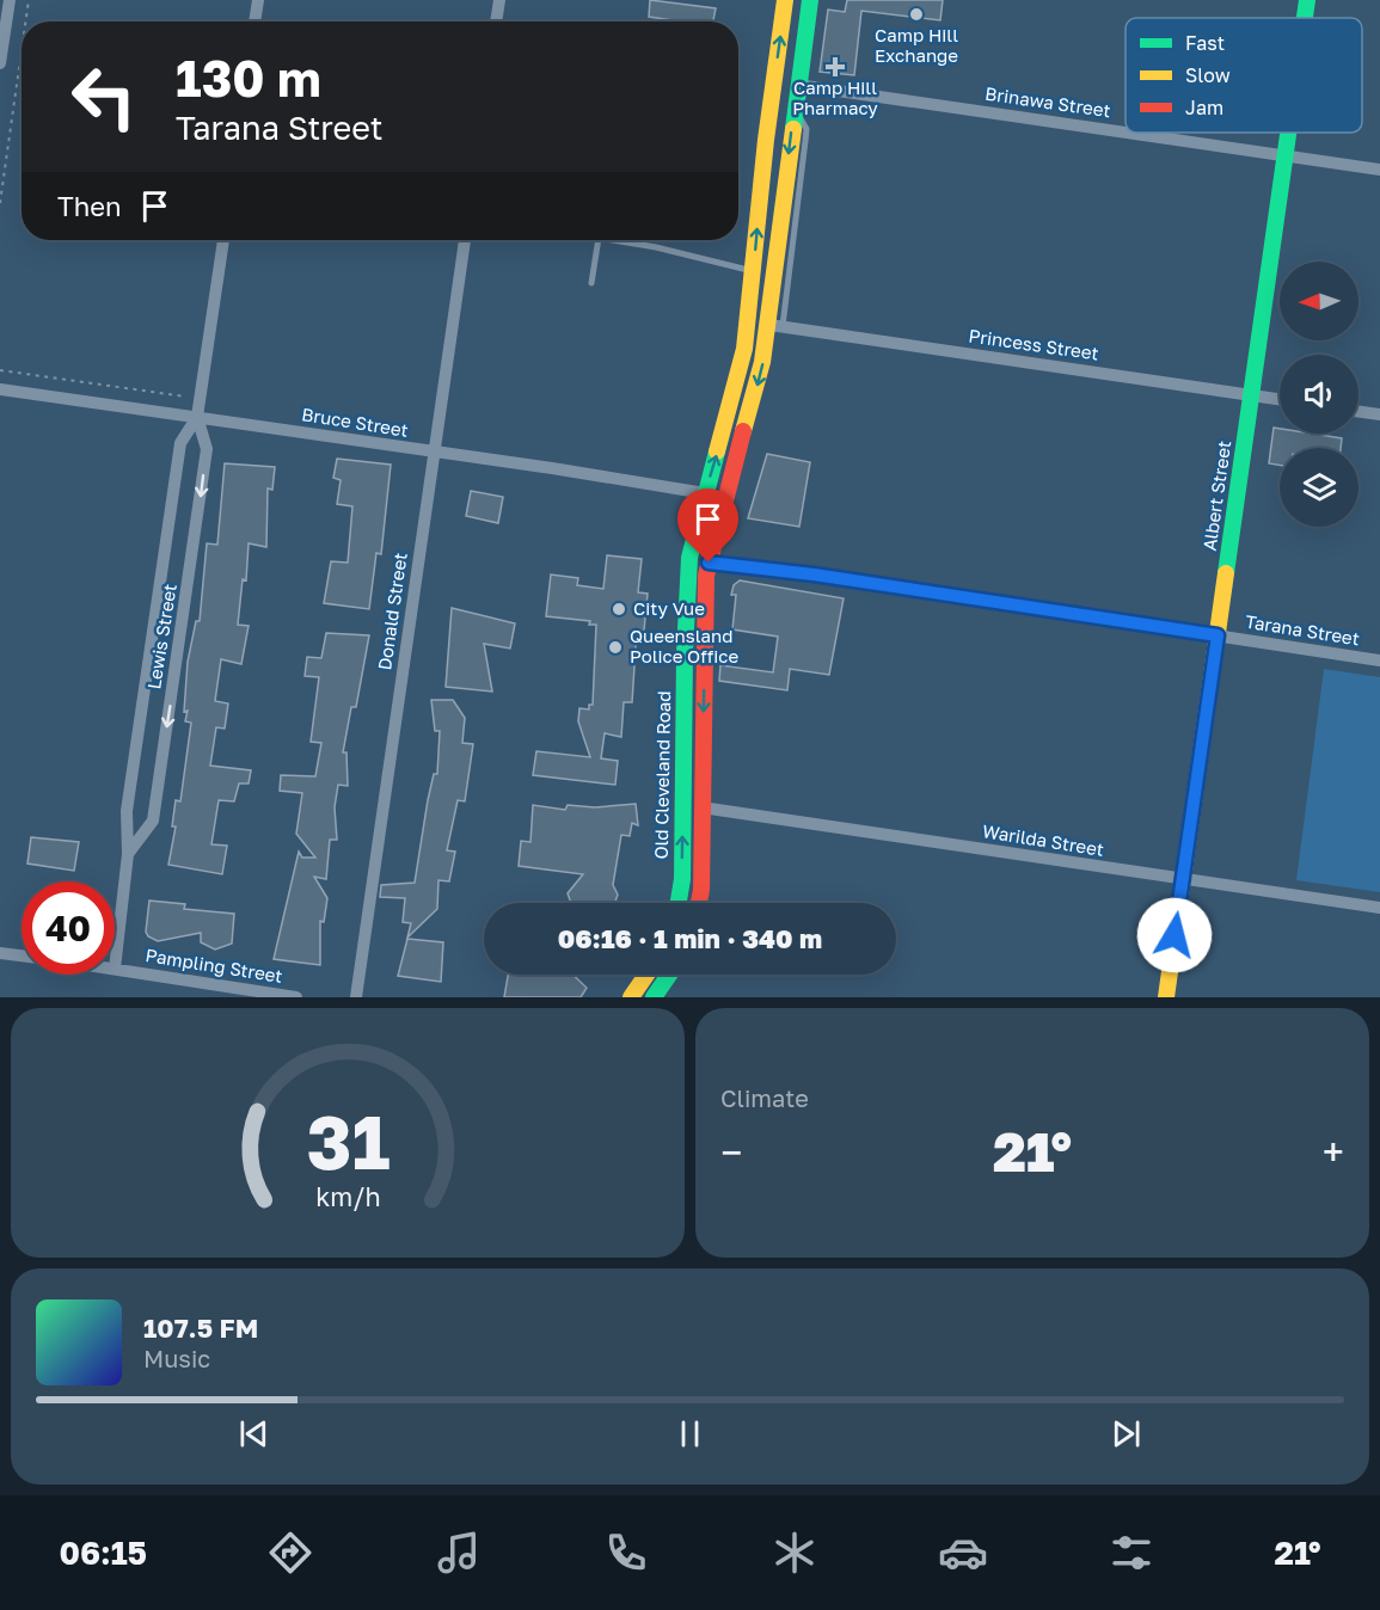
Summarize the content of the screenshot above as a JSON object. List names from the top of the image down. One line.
{"streets":{"main road":["Albert Street","Old Cleveland Road"],"street":["Brinawa Street","Princess Street","Bruce Street","Donald Street","Tarana Street","Lewis Street","Warilda Street","Pampling Street"]},"crossings":[["Brinawa Street","Albert Street"],["Princess Street","Albert Street"],["Bruce Street","Donald Street"],["Bruce Street","Lewis Street"],["Bruce Street","Old Cleveland Road"],["Albert Street","Tarana Street"],["Albert Street","Warilda Street"],["Lewis Street","Pampling Street"]],"places":{"other":["Camp Hill Exchange","City Vue","Queensland Police Office"],"health":["Camp Hill Pharmacy"]},"legend":["Fast","Slow","Jam"],"north":"left","page":{"turn":["130 m","Tarana Street"],"then":"Then","limit":"40","trip":"06:16 · 1 min · 340 m","tile":"Climate","heat":["−","21°","+"],"song":["107.5 FM","Music"],"tabs":["06:15","21°"],"gauge":["31","km/h"]}}
